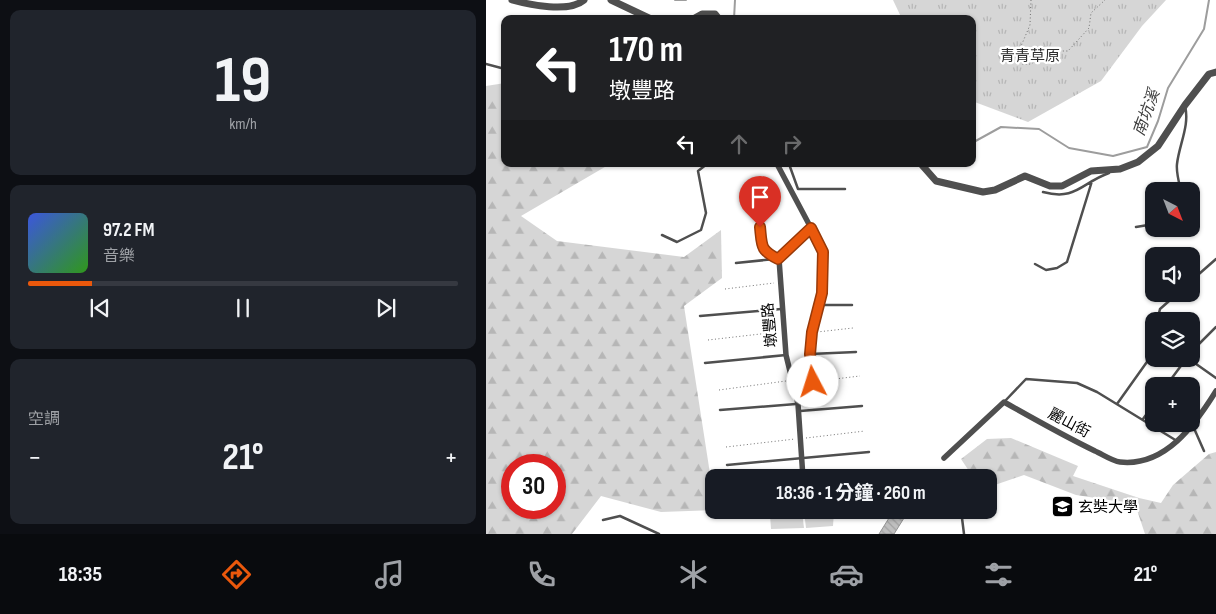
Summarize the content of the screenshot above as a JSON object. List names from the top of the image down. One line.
{"streets":{"street":["墩豐路","麗山街"]},"water":["南坑溪"],"parks":["青青草原"],"places":{"school or university":["玄奘大學"]},"north":"bottom right","page":{"tile":[["19","km/h"],"空調"],"turn":["170 m","墩豐路"],"map_buttons":"+","song":["97.2 FM","音樂"],"heat":["−","21°","+"],"limit":"30","trip":"18:36 · 1 分鐘 · 260 m","tabs":["18:35","21°"]}}
